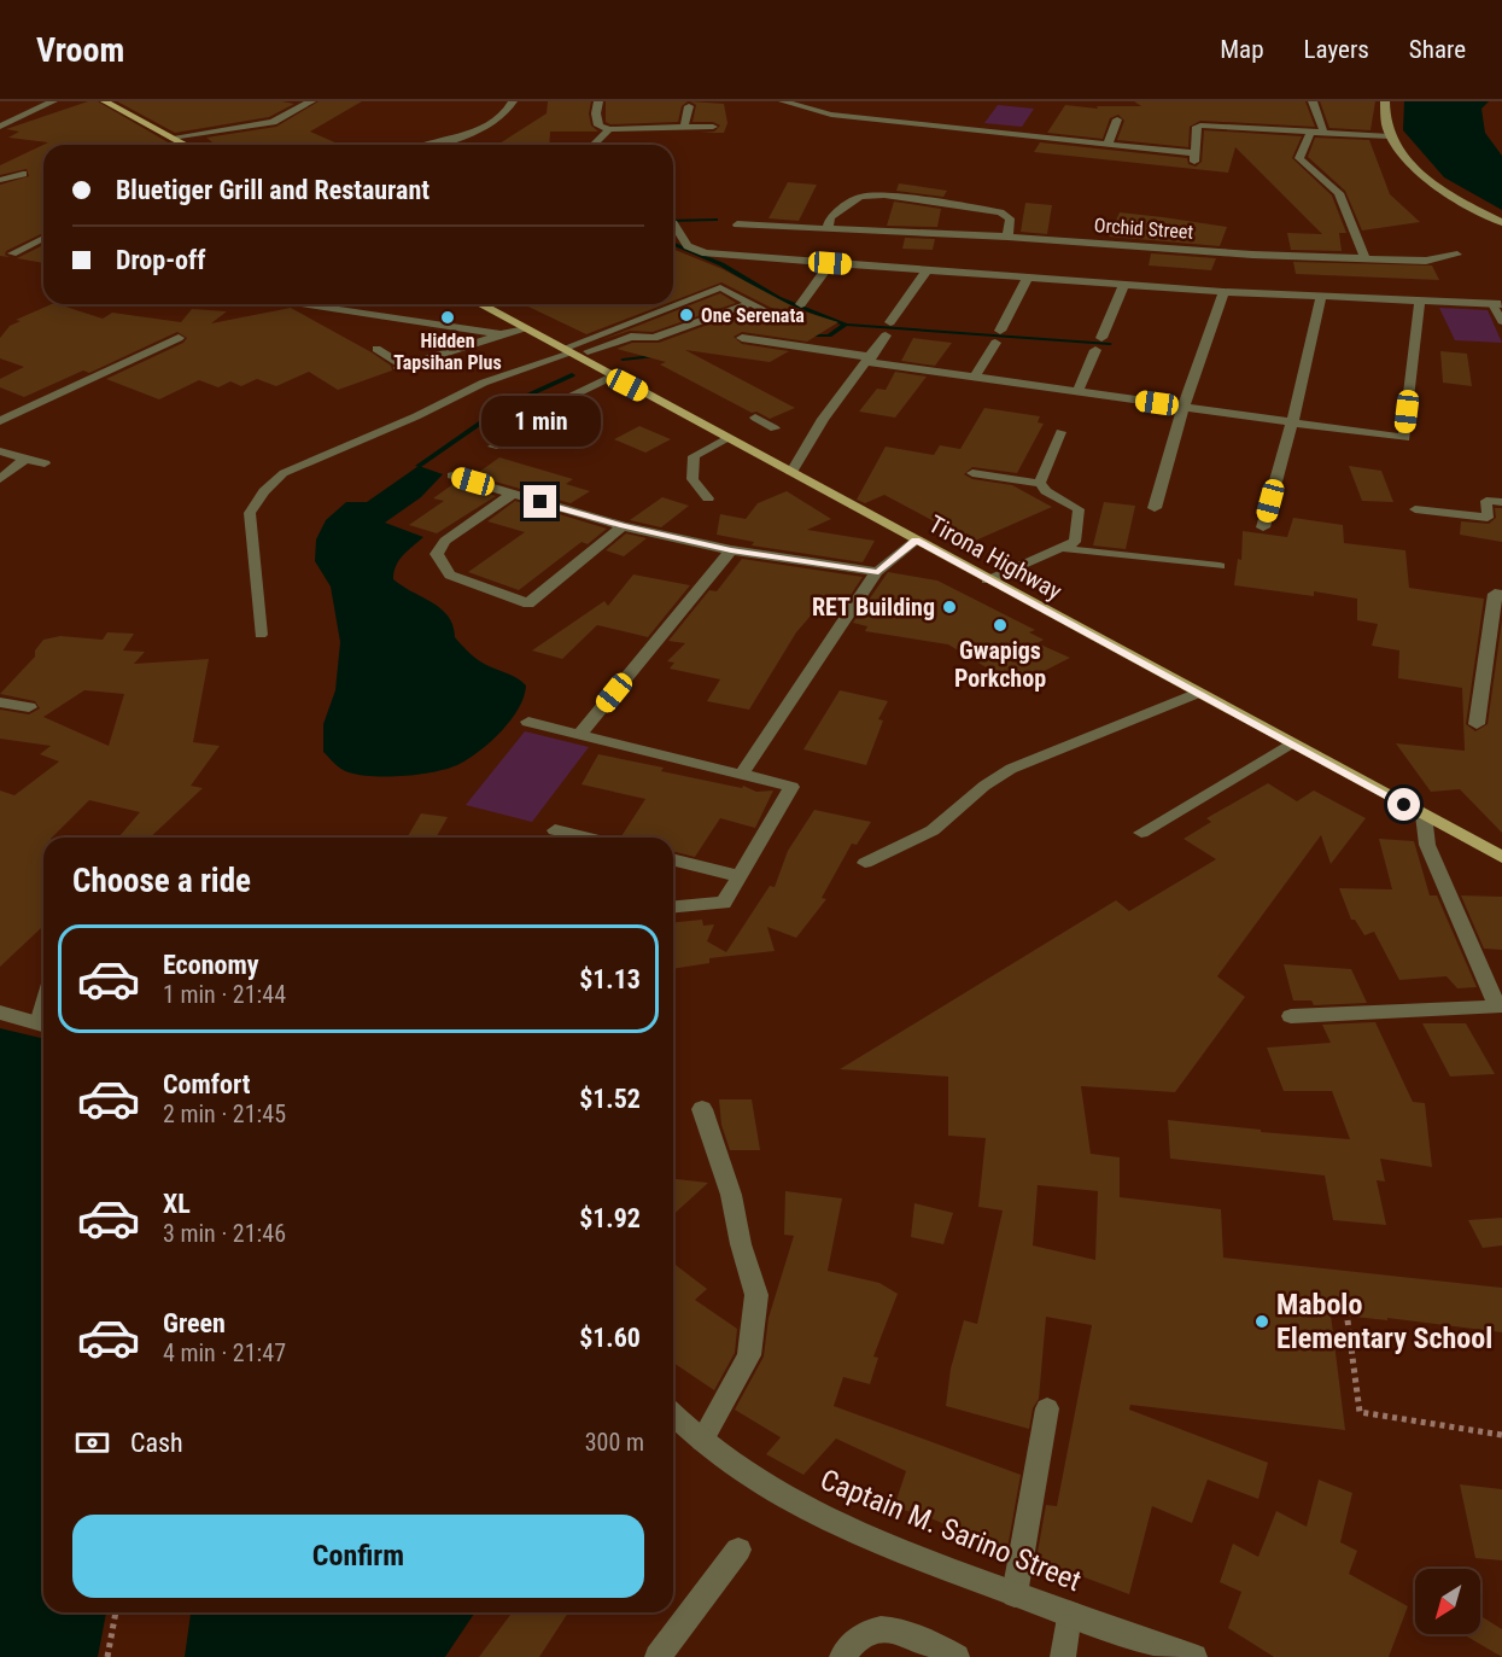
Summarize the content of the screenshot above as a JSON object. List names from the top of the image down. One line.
{"streets":{"main road":["Tirona Highway"],"street":["Orchid Street","Captain M. Sarino Street"]},"places":["One Serenata","Hidden Tapsihan Plus","RET Building","Gwapigs Porkchop","Mabolo Elementary School"],"north":"bottom left","page":{"header":"Vroom","nav":["Map","Layers","Share"],"banner":["Bluetiger Grill and Restaurant","Drop-off"],"bubble":"1 min","heading":"Choose a ride","list":[{"name":"Economy","note":"1 min · 21:44","value":"$1.13"},{"name":"Comfort","note":"2 min · 21:45","value":"$1.52"},{"name":"XL","note":"3 min · 21:46","value":"$1.92"},{"name":"Green","note":"4 min · 21:47","value":"$1.60"}],"pay":["Cash","300 m"],"buttons":"Confirm"}}
